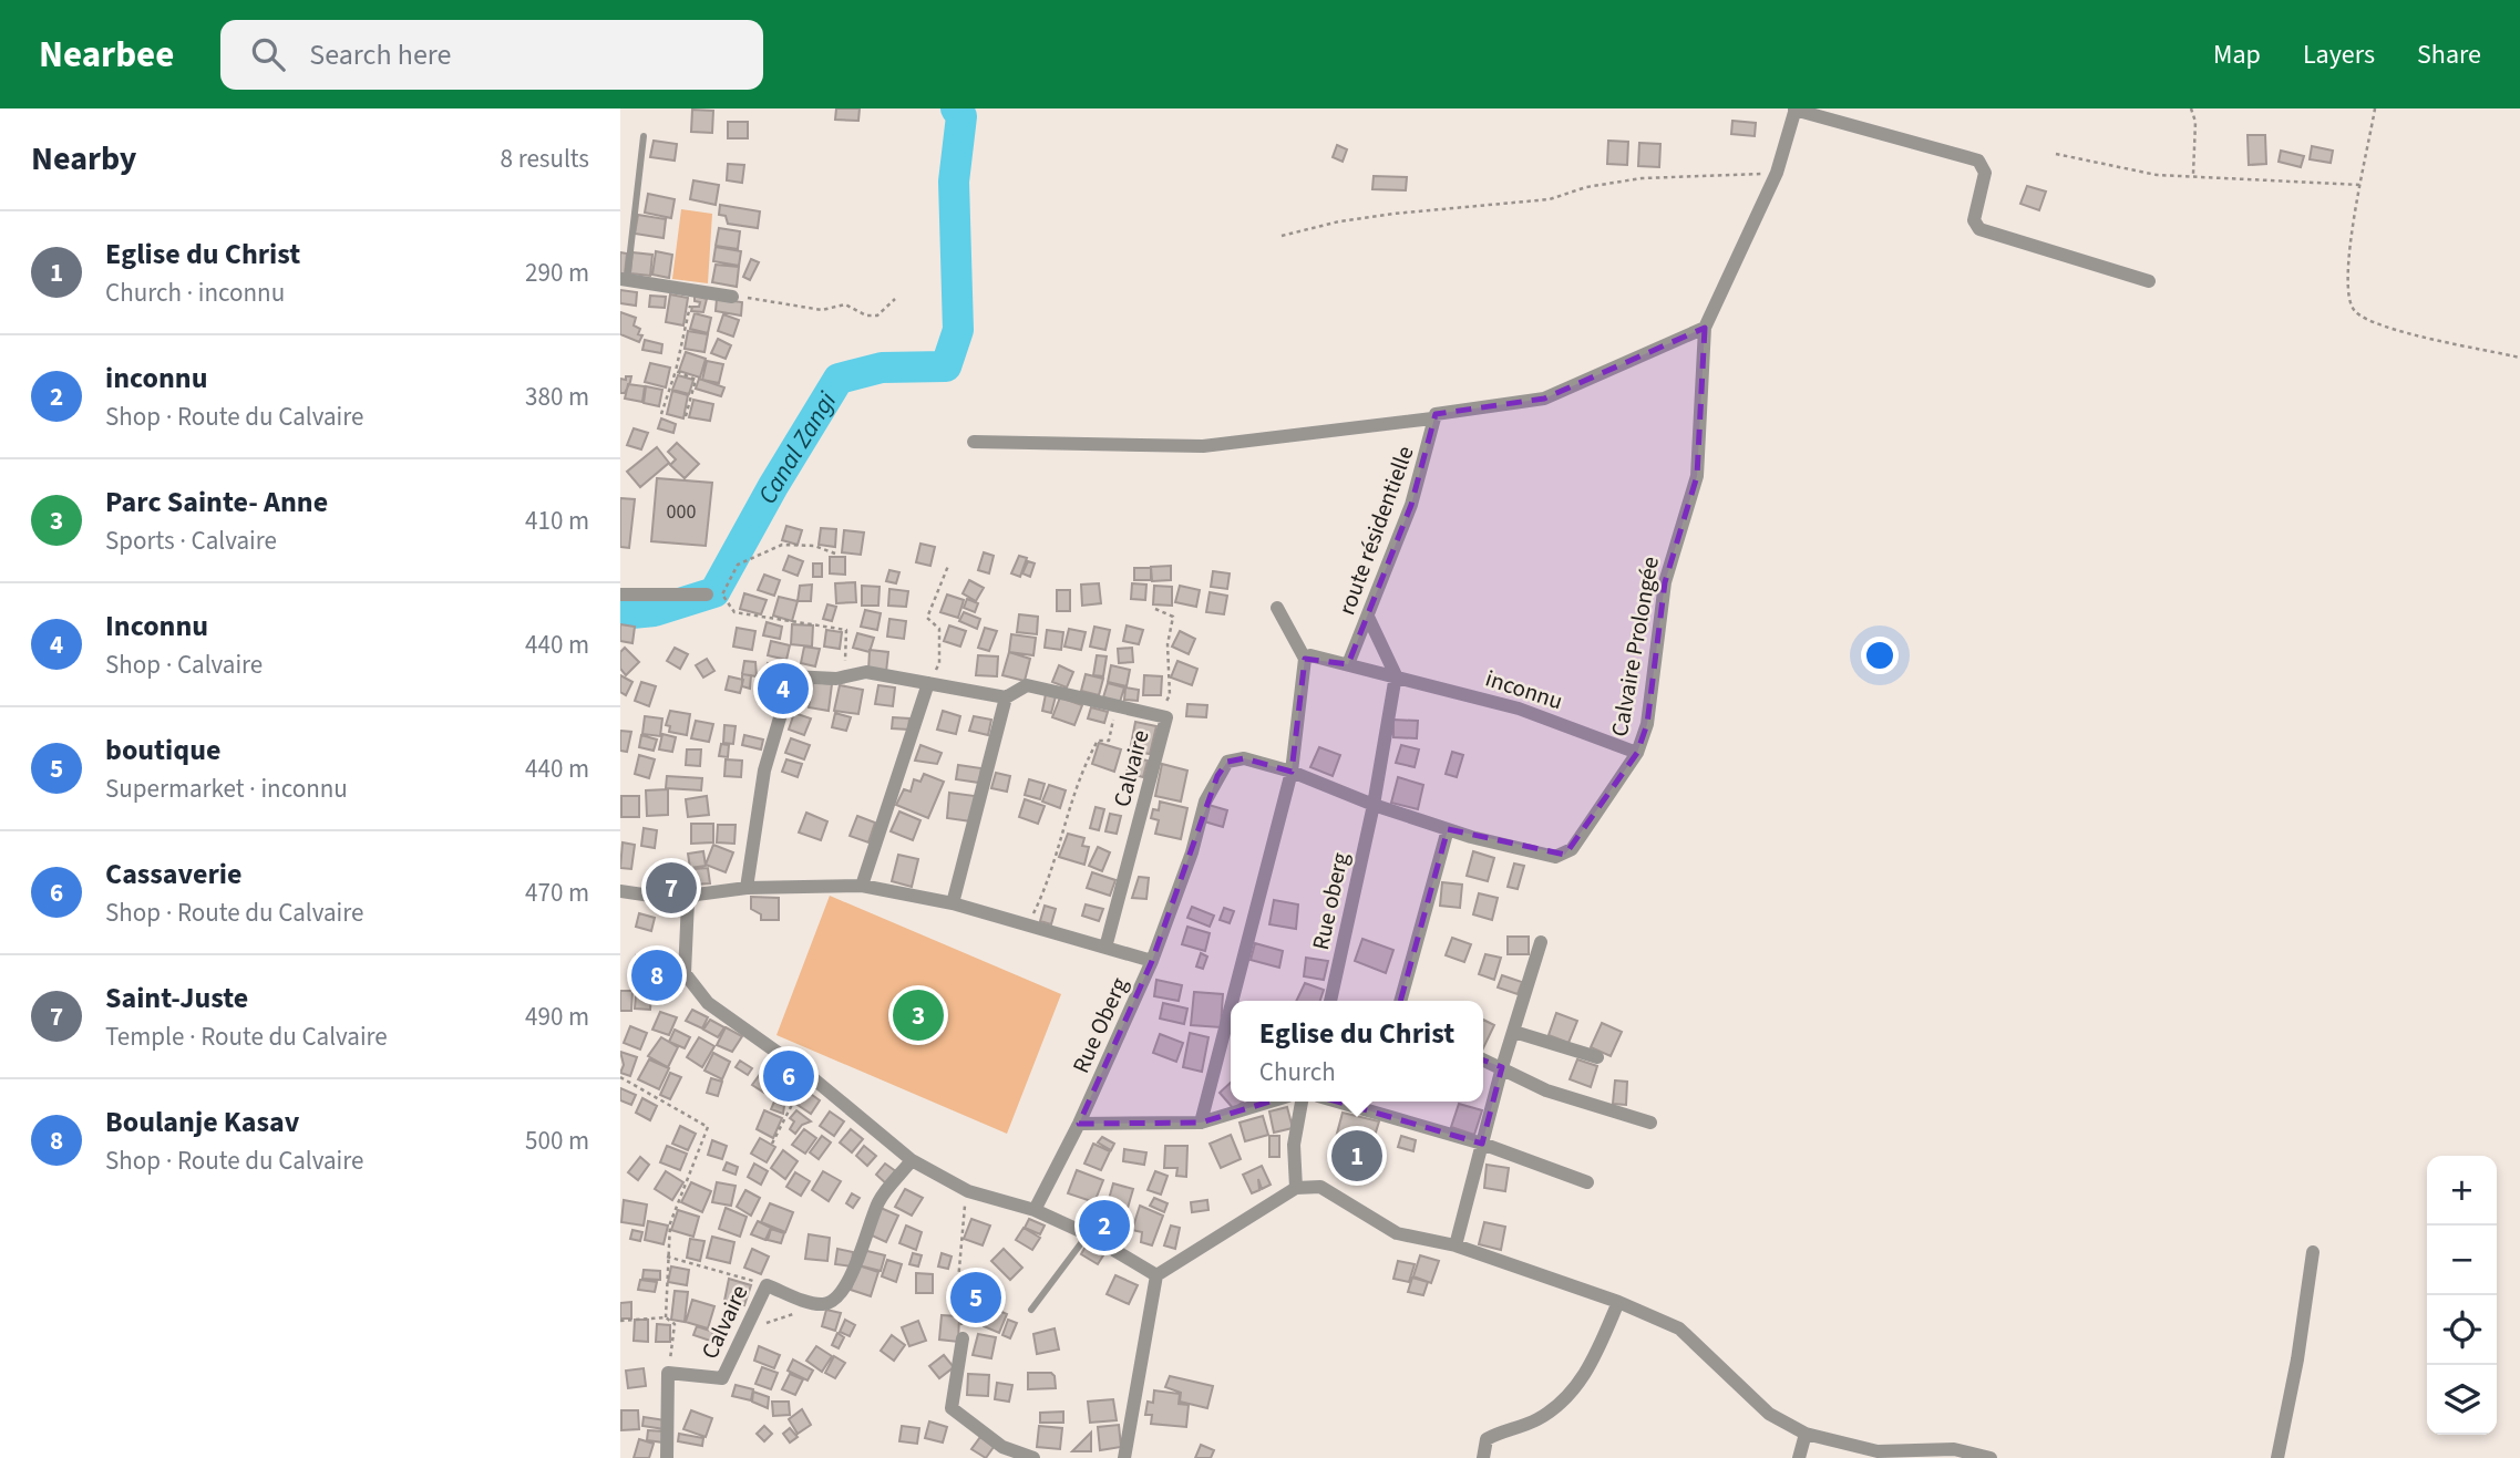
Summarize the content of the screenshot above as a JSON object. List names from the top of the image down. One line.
{"streets":{"street":["route résidentielle","Calvaire Prolongée","inconnu","Calvaire","Rue oberg","Rue Oberg"]},"crossings":[["route résidentielle","inconnu"],["Calvaire Prolongée","inconnu"],["Calvaire Prolongée","Rue oberg"],["Calvaire Prolongée","Rue Oberg"]],"water":["Canal Zangi"],"house_numbers":["000"],"page":{"header":"Nearbee","search":"Search here","nav":["Map","Layers","Share"],"heading":["Nearby","8 results"],"list":[{"mark":"1","name":"Eglise du Christ","note":"Church · inconnu","value":"290 m"},{"mark":"2","name":"inconnu","note":"Shop · Route du Calvaire","value":"380 m"},{"mark":"3","name":"Parc Sainte- Anne","note":"Sports · Calvaire","value":"410 m"},{"mark":"4","name":"Inconnu","note":"Shop · Calvaire","value":"440 m"},{"mark":"5","name":"boutique","note":"Supermarket · inconnu","value":"440 m"},{"mark":"6","name":"Cassaverie","note":"Shop · Route du Calvaire","value":"470 m"},{"mark":"7","name":"Saint-Juste","note":"Temple · Route du Calvaire","value":"490 m"},{"mark":"8","name":"Boulanje Kasav","note":"Shop · Route du Calvaire","value":"500 m"}],"pins":["4","7","8","3","6","1","2","5"],"popup":["Eglise du Christ","Church"],"map_buttons":["+","−"]}}
